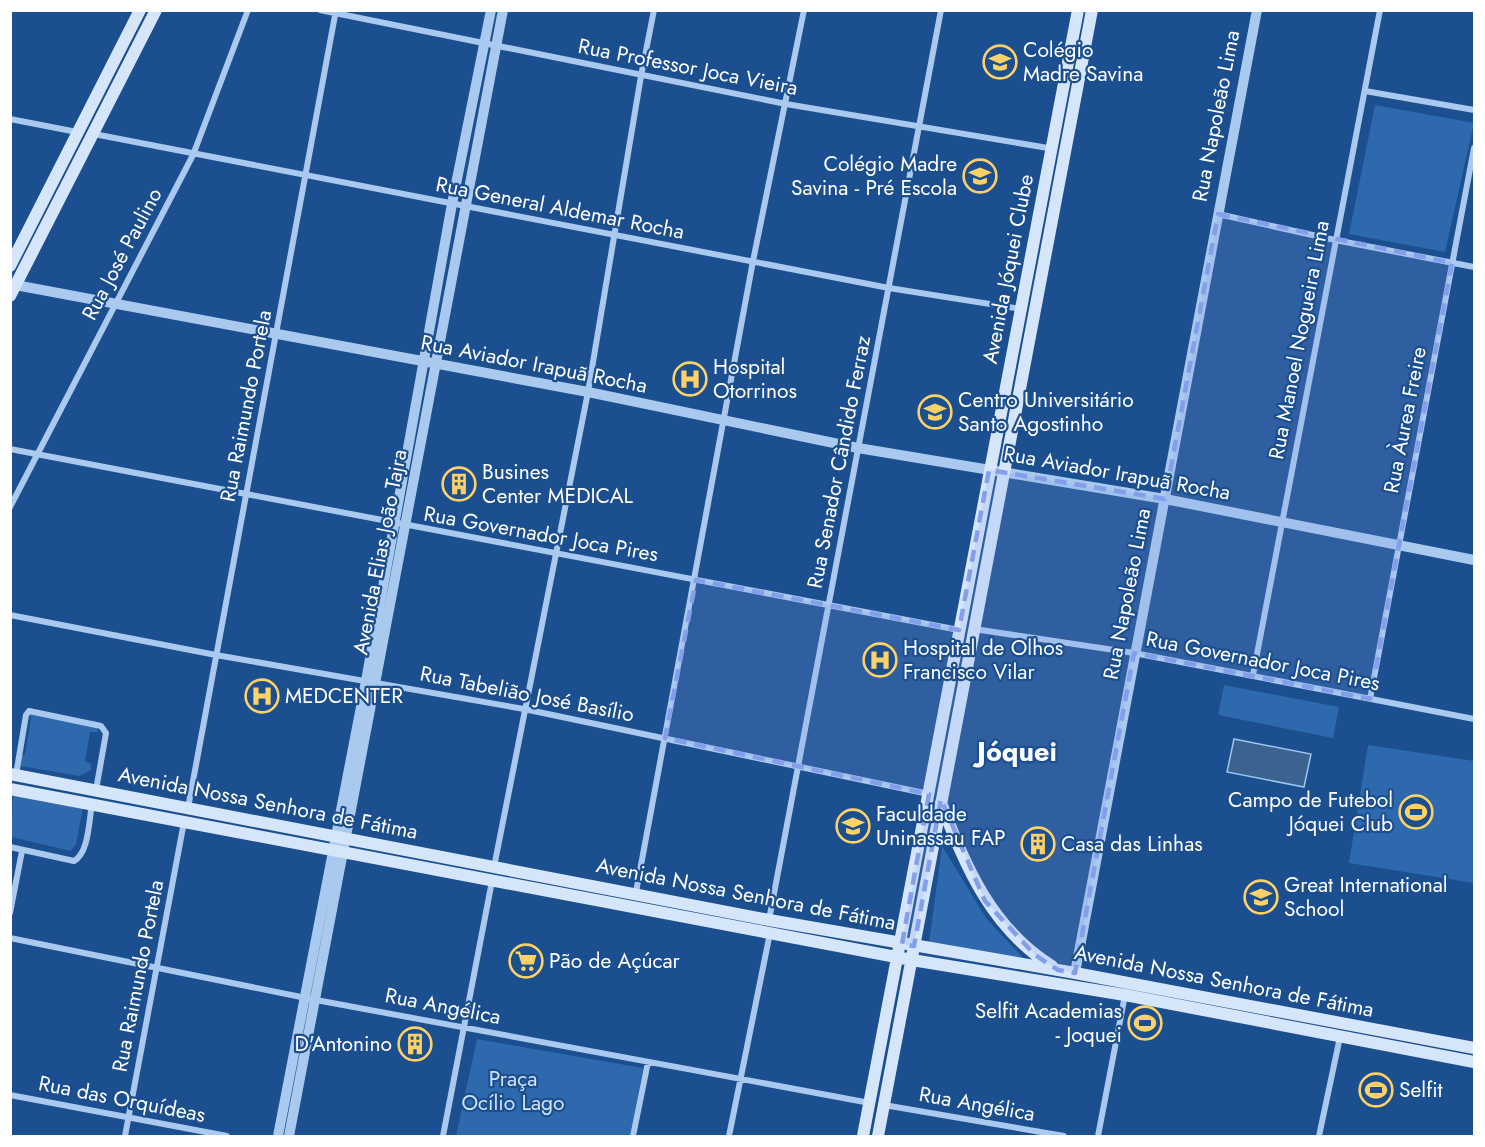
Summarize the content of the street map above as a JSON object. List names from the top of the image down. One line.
{"streets":{"main road":["Avenida Jóquei Clube","Avenida Nossa Senhora de Fátima"],"street":["Rua Professor Joca Vieira","Rua Napoleão Lima","Rua General Aldemar Rocha","Rua José Paulino","Rua Manoel Nogueira Lima","Rua Aviador Irapuã Rocha","Rua Raimundo Portela","Rua Àurea Freire","Rua Senador Cândido Ferraz","Rua Governador Joca Pires","Avenida Elias João Tajra","Rua Tabelião José Basílio","Rua Angélica","Rua das Orquídeas"]},"crossings":[["Rua Professor Joca Vieira","Avenida Jóquei Clube"],["Rua Professor Joca Vieira","Rua Raimundo Portela"],["Rua Professor Joca Vieira","Rua Senador Cândido Ferraz"],["Rua Professor Joca Vieira","Avenida Elias João Tajra"],["Rua Napoleão Lima","Rua Aviador Irapuã Rocha"],["Rua Napoleão Lima","Rua Governador Joca Pires"],["Rua Napoleão Lima","Avenida Nossa Senhora de Fátima"],["Rua General Aldemar Rocha","Rua José Paulino"],["Rua General Aldemar Rocha","Avenida Jóquei Clube"],["Rua General Aldemar Rocha","Rua Raimundo Portela"],["Rua General Aldemar Rocha","Rua Senador Cândido Ferraz"],["Rua General Aldemar Rocha","Avenida Elias João Tajra"],["Rua José Paulino","Rua Aviador Irapuã Rocha"],["Rua José Paulino","Rua Governador Joca Pires"],["Avenida Jóquei Clube","Rua Aviador Irapuã Rocha"],["Avenida Jóquei Clube","Rua Governador Joca Pires"],["Avenida Jóquei Clube","Rua Tabelião José Basílio"],["Avenida Jóquei Clube","Avenida Nossa Senhora de Fátima"],["Avenida Jóquei Clube","Rua Angélica"],["Rua Manoel Nogueira Lima","Rua Aviador Irapuã Rocha"],["Rua Manoel Nogueira Lima","Rua Governador Joca Pires"],["Rua Aviador Irapuã Rocha","Rua Raimundo Portela"],["Rua Aviador Irapuã Rocha","Rua Àurea Freire"],["Rua Aviador Irapuã Rocha","Rua Senador Cândido Ferraz"],["Rua Aviador Irapuã Rocha","Avenida Elias João Tajra"],["Rua Raimundo Portela","Rua Governador Joca Pires"],["Rua Raimundo Portela","Rua Tabelião José Basílio"],["Rua Raimundo Portela","Avenida Nossa Senhora de Fátima"],["Rua Raimundo Portela","Rua Angélica"],["Rua Raimundo Portela","Rua das Orquídeas"],["Rua Àurea Freire","Rua Governador Joca Pires"],["Rua Senador Cândido Ferraz","Rua Governador Joca Pires"],["Rua Senador Cândido Ferraz","Rua Tabelião José Basílio"],["Rua Senador Cândido Ferraz","Avenida Nossa Senhora de Fátima"],["Rua Governador Joca Pires","Avenida Elias João Tajra"],["Avenida Elias João Tajra","Rua Tabelião José Basílio"],["Avenida Elias João Tajra","Avenida Nossa Senhora de Fátima"],["Avenida Elias João Tajra","Rua Angélica"]],"districts":["Jóquei"],"parks":["Praça Ocílio Lago"],"places":{"school or university":["Colégio Madre Savina","Colégio Madre Savina - Pré Escola","Centro Universitário Santo Agostinho","Faculdade Uninassau FAP","Great International School"],"hospital":["Hospital Otorrinos","Hospital de Olhos Francisco Vilar","MEDCENTER"],"building":["Busines Center MEDICAL","Casa das Linhas","D'Antonino"],"sports":["Campo de Futebol Jóquei Club","Selfit Academias - Joquei","Selfit"],"supermarket":["Pão de Açúcar"]}}
